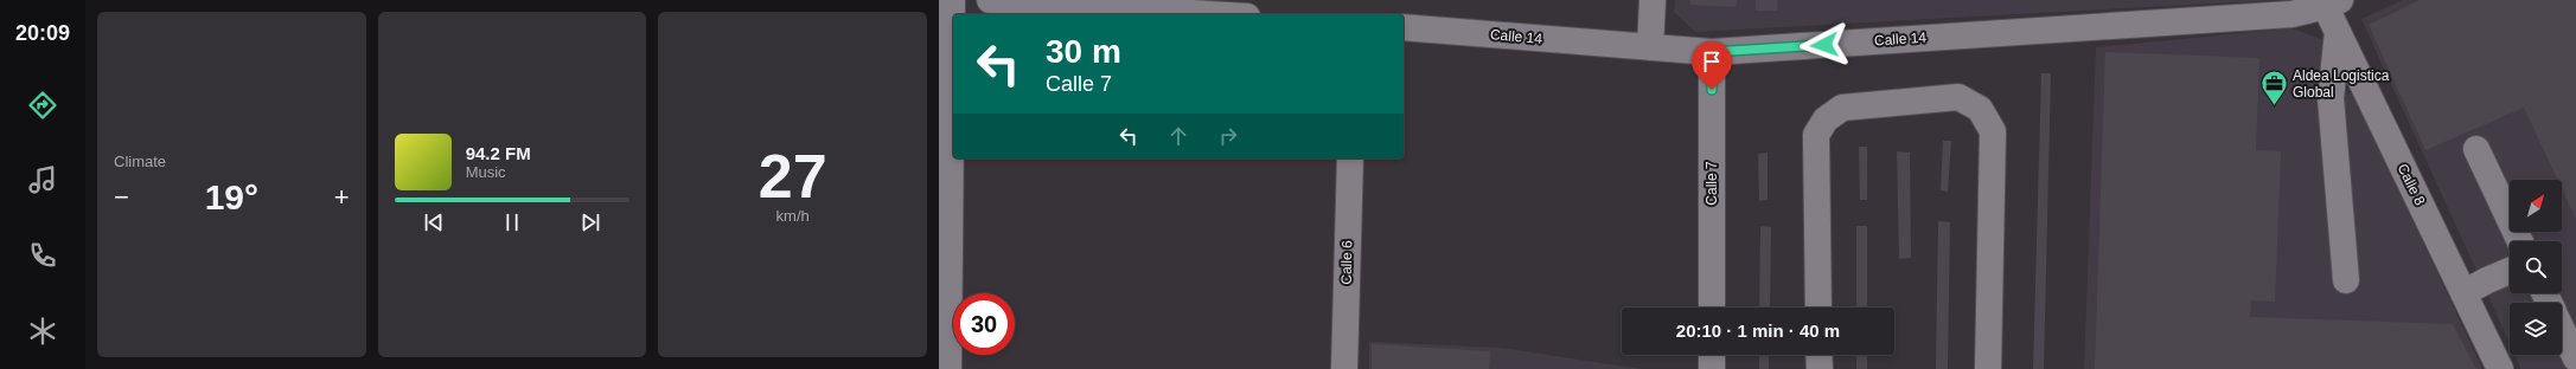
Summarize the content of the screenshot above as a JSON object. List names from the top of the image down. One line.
{"streets":{"street":["Calle 14","Calle 7","Calle 8"]},"crossings":[["Calle 14","Calle 7"],["Calle 14","Calle 8"]],"places":{"office":["Aldea Logistica Global"]},"north":"top right","page":{"tabs":"20:09","tile":["Climate",["27","km/h"]],"turn":["30 m","Calle 7"],"song":["94.2 FM","Music"],"heat":["−","19°","+"],"limit":"30","trip":"20:10 · 1 min · 40 m"}}
